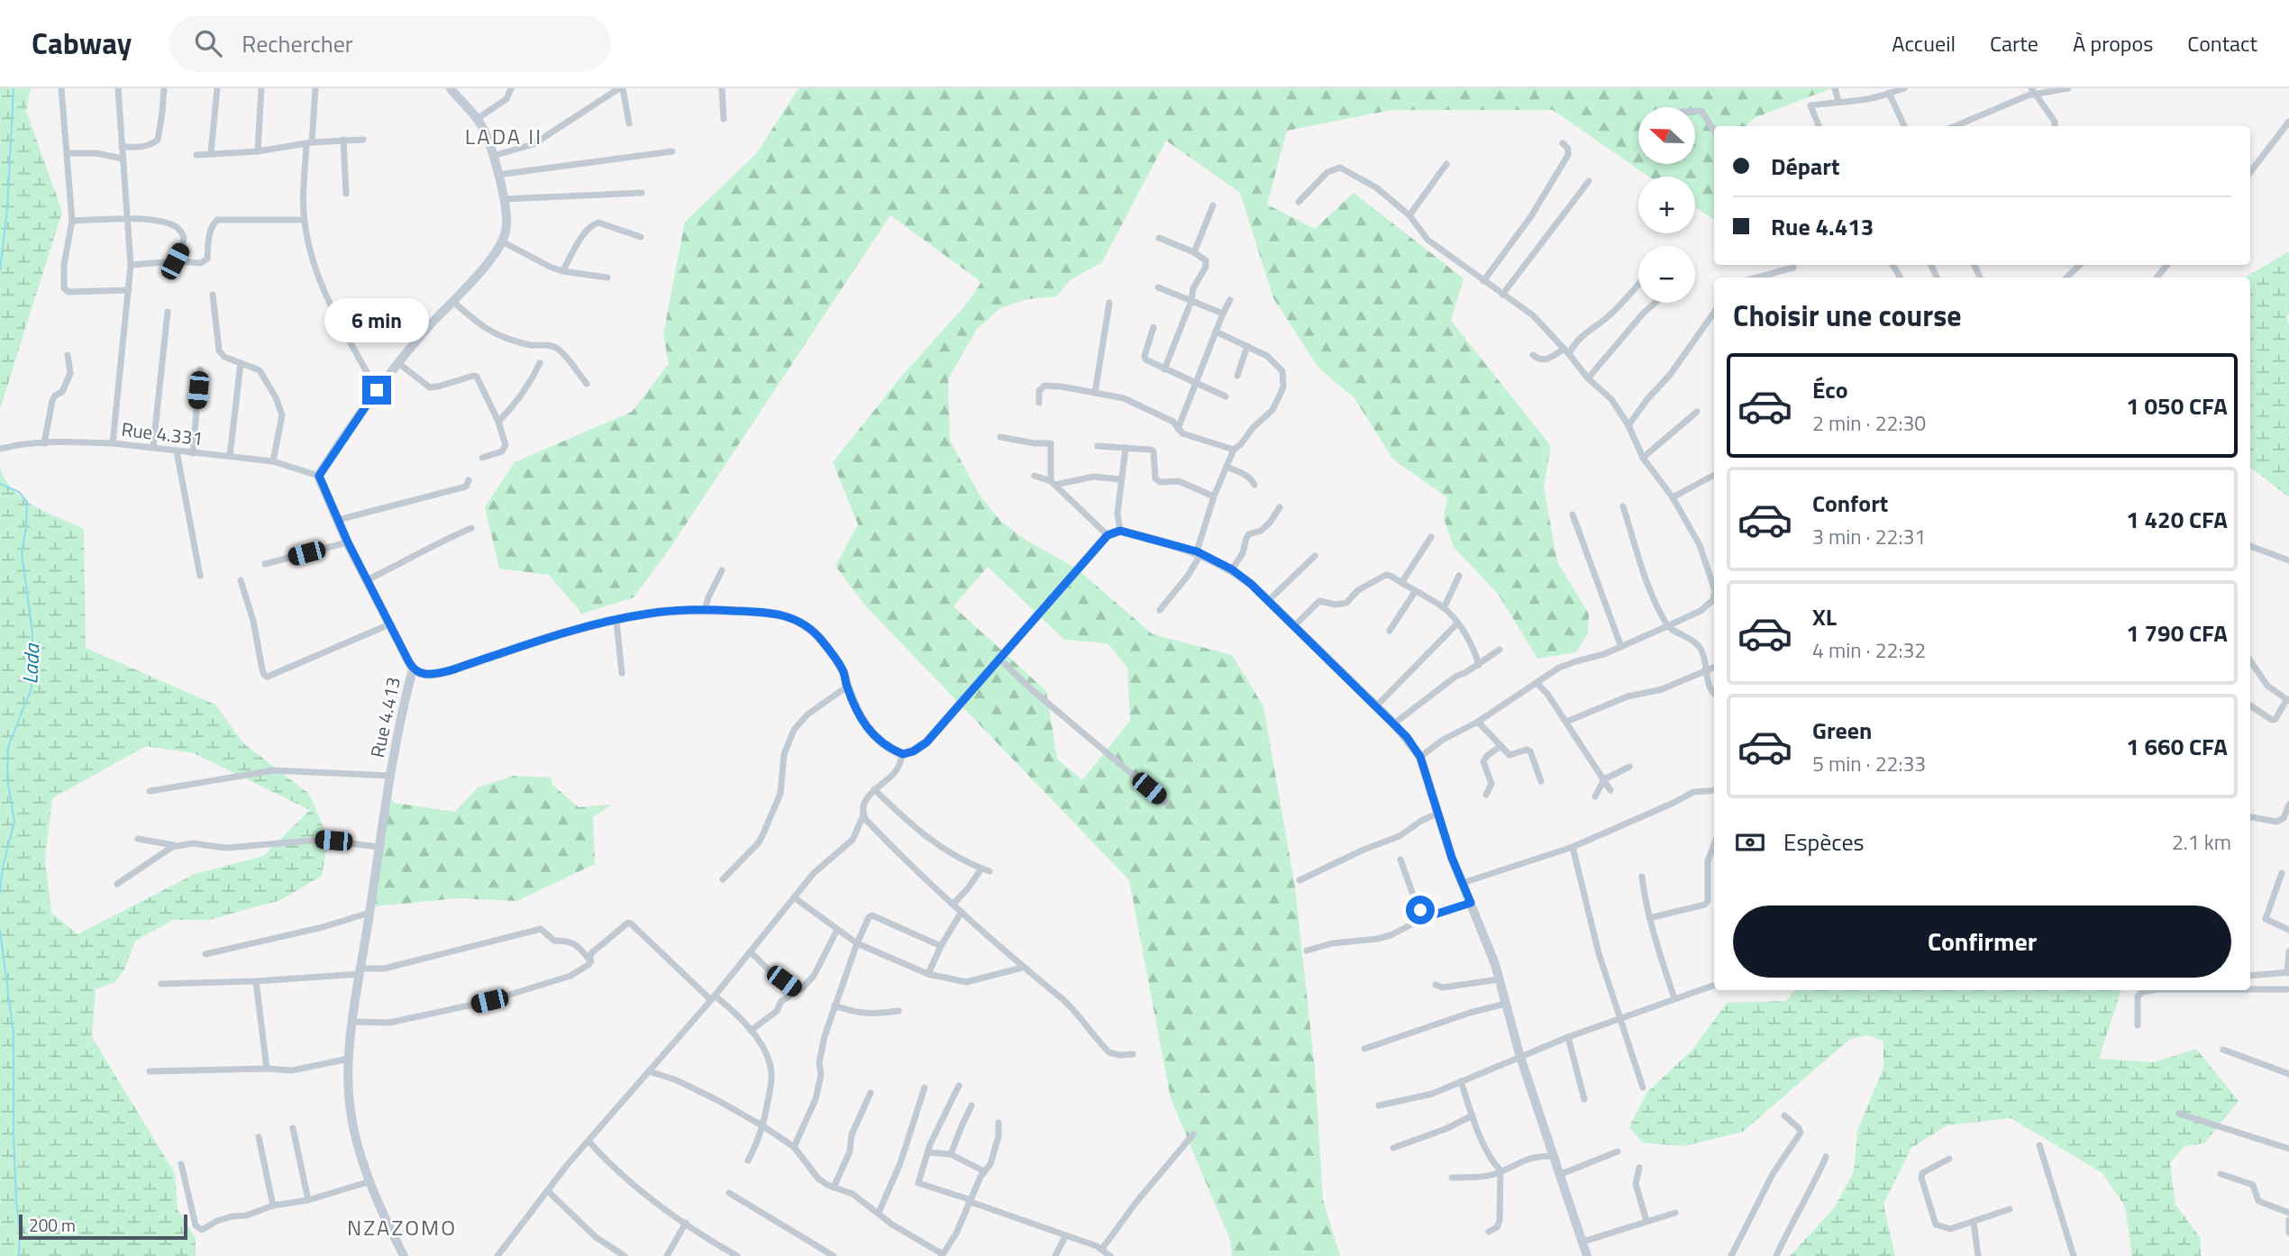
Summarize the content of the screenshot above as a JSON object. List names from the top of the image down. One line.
{"streets":{"street":["Rue 4.331","Rue 4.413"]},"crossings":[["Rue 4.331","Rue 4.413"]],"districts":["LADA II","NZAZOMO"],"water":["Lada"],"scale_bar":"200 m","north":"left","page":{"header":"Cabway","search":"Rechercher","nav":["Accueil","Carte","À propos","Contact"],"map_buttons":["+","−"],"banner":["Départ","Rue 4.413"],"heading":"Choisir une course","bubble":"6 min","list":[{"name":"Éco","note":"2 min · 22:30","value":"1 050 CFA"},{"name":"Confort","note":"3 min · 22:31","value":"1 420 CFA"},{"name":"XL","note":"4 min · 22:32","value":"1 790 CFA"},{"name":"Green","note":"5 min · 22:33","value":"1 660 CFA"}],"pay":["Espèces","2.1 km"],"buttons":"Confirmer","scale":"200 m"}}
